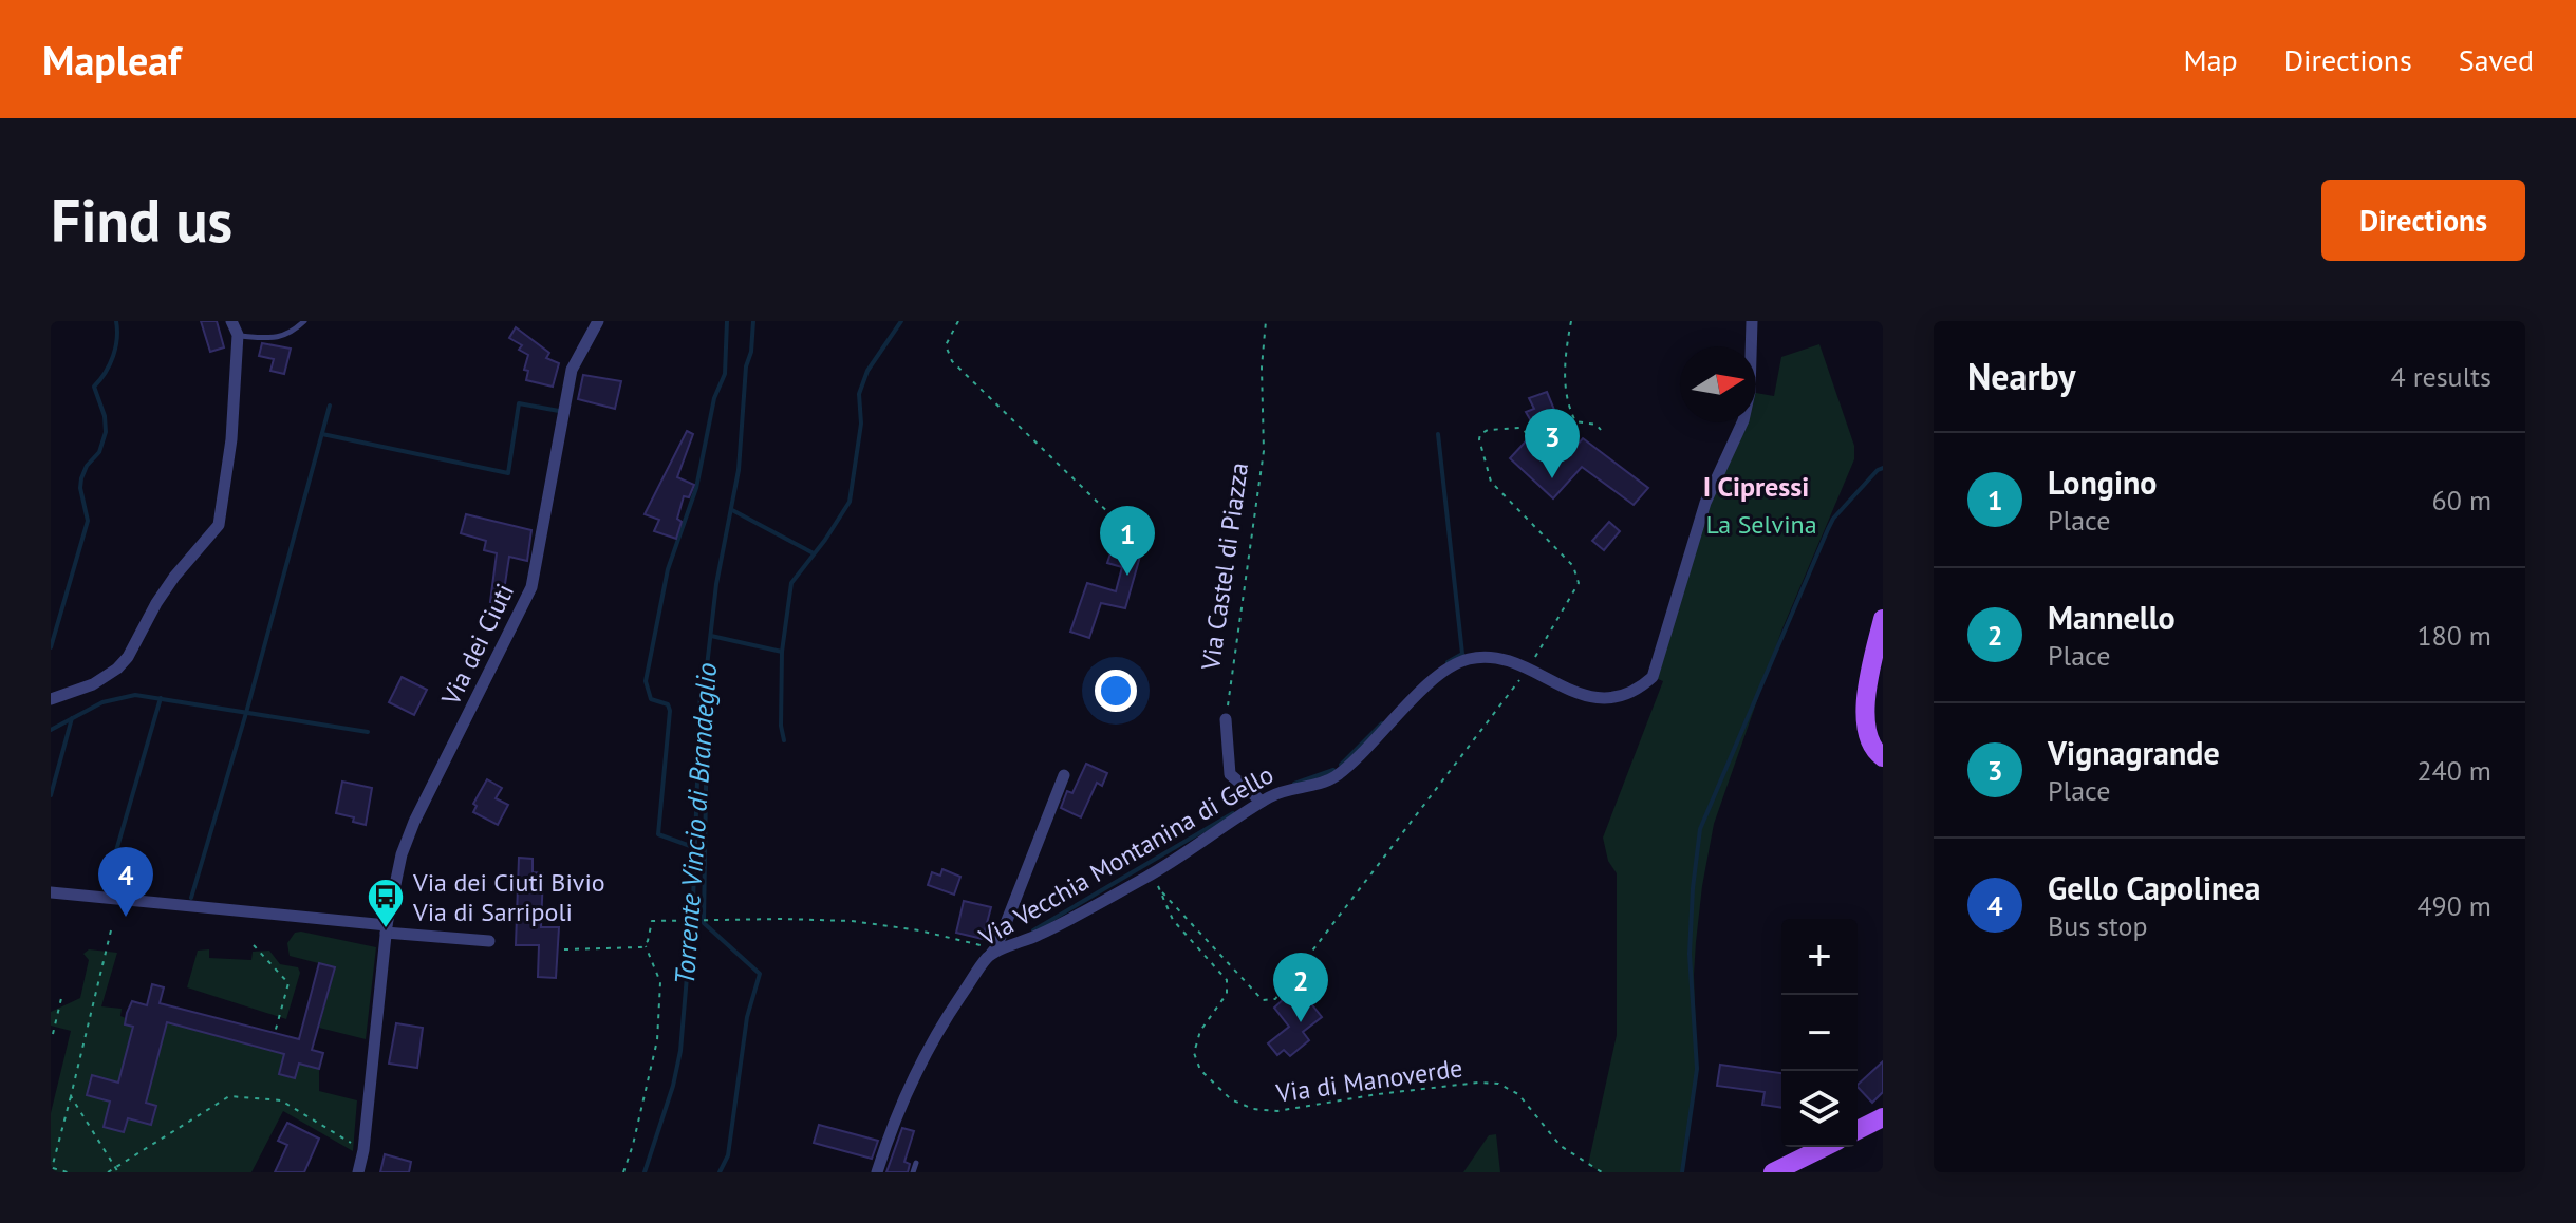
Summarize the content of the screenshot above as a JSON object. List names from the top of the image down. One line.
{"streets":{"street":["Via dei Ciuti","Via Vecchia Montanina di Gello"],"path":["Via Castel di Piazza","Via di Manoverde"]},"crossings":[["Via Vecchia Montanina di Gello","Via di Manoverde"]],"districts":["I Cipressi"],"water":["Torrente Vincio di Brandeglio"],"parks":["La Selvina"],"places":{"bus stop":["Via dei Ciuti Bivio Via di Sarripoli"]},"north":"right","page":{"header":"Mapleaf","nav":["Map","Directions","Saved"],"buttons":"Directions","title":"Find us","heading":["Nearby","4 results"],"pins":["3","1","4","2"],"list":[{"mark":"1","name":"Longino","note":"Place","value":"60 m"},{"mark":"2","name":"Mannello","note":"Place","value":"180 m"},{"mark":"3","name":"Vignagrande","note":"Place","value":"240 m"},{"mark":"4","name":"Gello Capolinea","note":"Bus stop","value":"490 m"}],"map_buttons":["+","−"]}}
